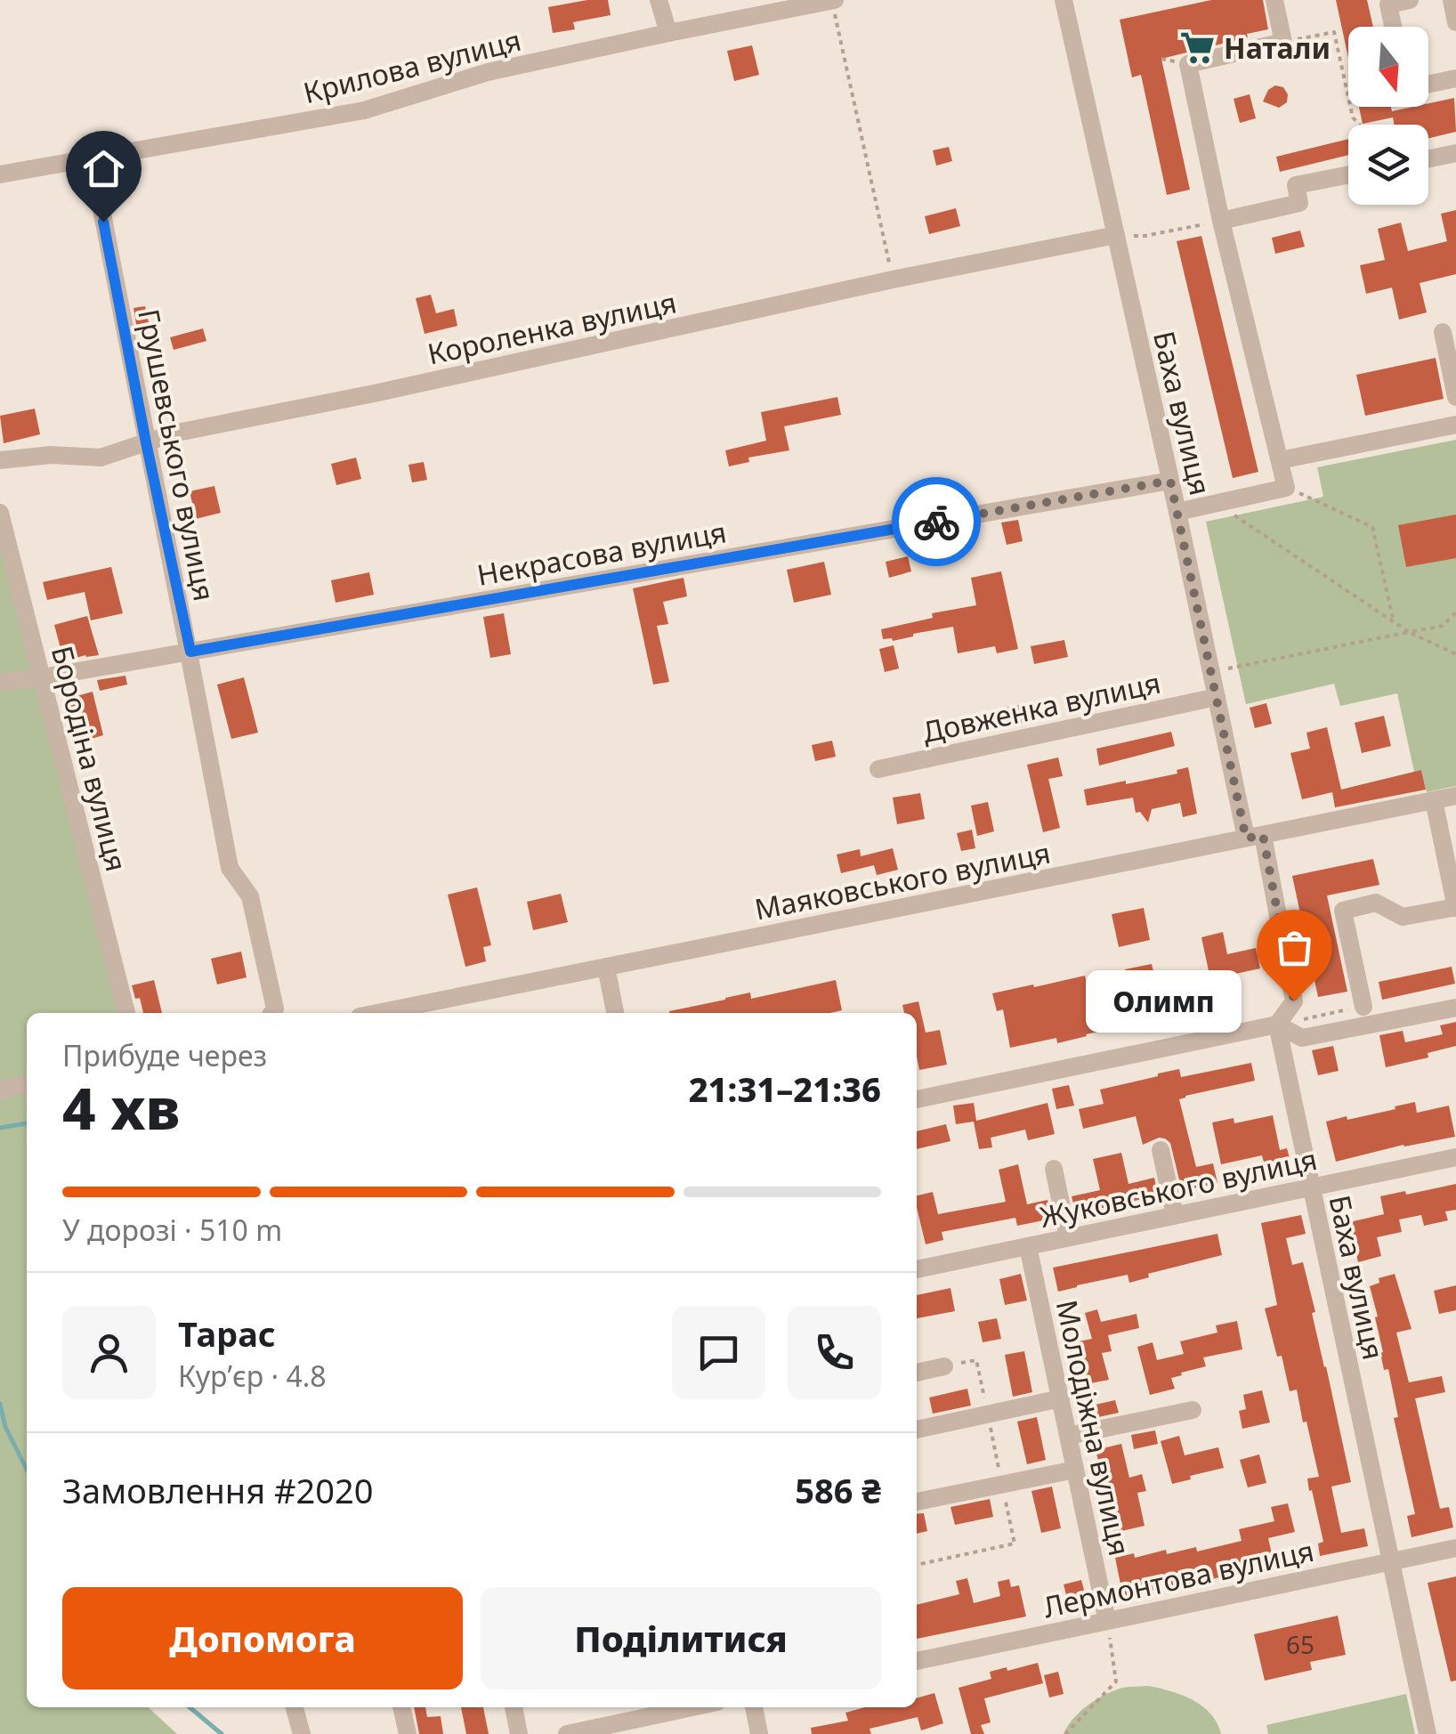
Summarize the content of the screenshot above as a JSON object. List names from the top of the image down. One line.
{"streets":{"street":["Крилова вулиця","Короленка вулиця","Баха вулиця","Грушевського вулиця","Некрасова вулиця","Довженка вулиця","Бородіна вулиця","Маяковського вулиця","Жуковського вулиця","Молодіжна вулиця","Лермонтова вулиця"]},"crossings":[["Крилова вулиця","Грушевського вулиця"],["Короленка вулиця","Баха вулиця"],["Короленка вулиця","Грушевського вулиця"],["Баха вулиця","Некрасова вулиця"],["Баха вулиця","Довженка вулиця"],["Баха вулиця","Маяковського вулиця"],["Баха вулиця","Жуковського вулиця"],["Баха вулиця","Лермонтова вулиця"],["Грушевського вулиця","Некрасова вулиця"],["Некрасова вулиця","Бородіна вулиця"],["Жуковського вулиця","Молодіжна вулиця"],["Молодіжна вулиця","Лермонтова вулиця"]],"places":{"supermarket":["Натали"],"other":["Олимп"]},"house_numbers":["65"],"north":"bottom","page":{"bubble":"Олимп","heading":["4 хв","Прибуде через","21:31–21:36"],"panel":["Тарас","Кур’єр · 4.8","Замовлення #2020","586 ₴"],"bar":"У дорозі · 510 m","buttons":["Допомога","Поділитися"]}}
